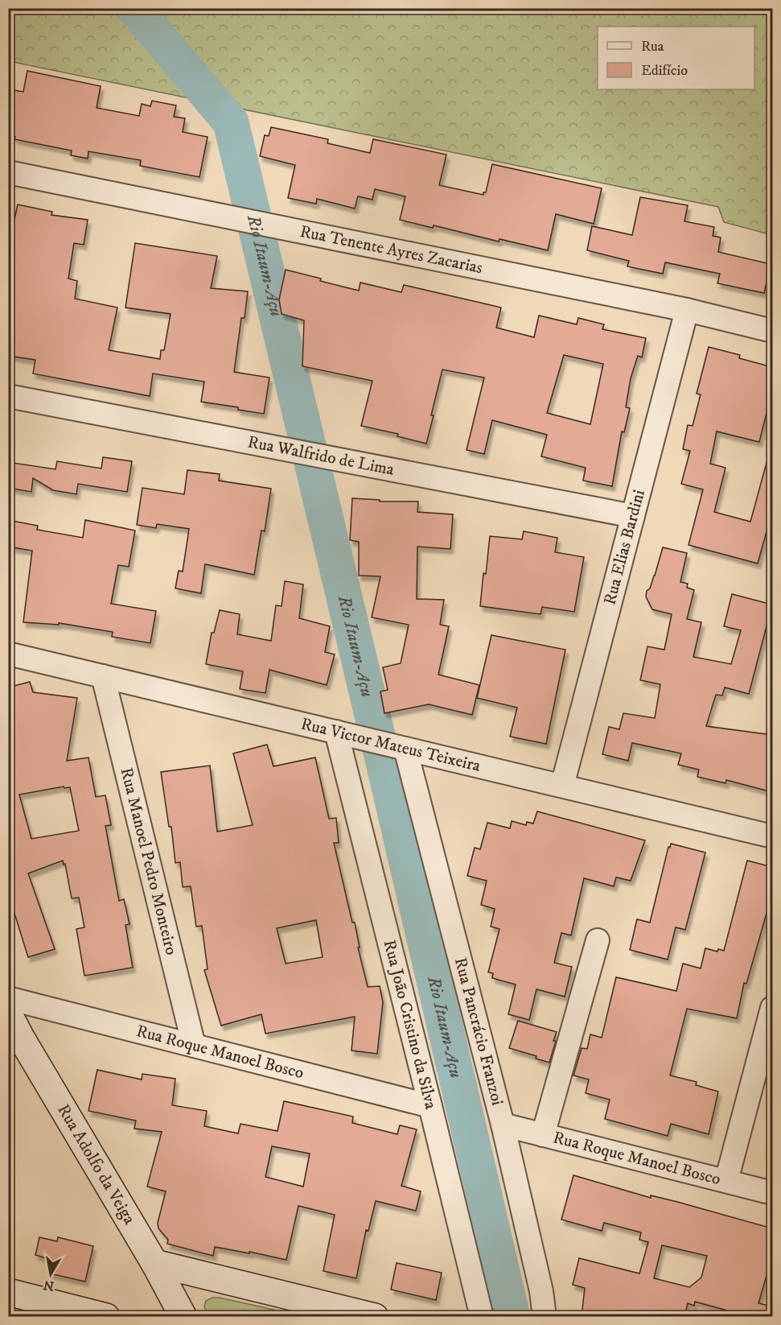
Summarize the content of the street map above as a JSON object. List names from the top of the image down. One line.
{"streets":{"street":["Rua Tenente Ayres Zacarias","Rua Walfrido de Lima","Rua Elias Bardini","Rua Victor Mateus Teixeira","Rua Manoel Pedro Monteiro","Rua João Cristino da Silva","Rua Pancrácio Franzoi","Rua Roque Manoel Bosco","Rua Adolfo da Veiga"]},"crossings":[["Rua Tenente Ayres Zacarias","Rua Elias Bardini"],["Rua Walfrido de Lima","Rua Elias Bardini"],["Rua Elias Bardini","Rua Victor Mateus Teixeira"],["Rua Victor Mateus Teixeira","Rua Manoel Pedro Monteiro"],["Rua Victor Mateus Teixeira","Rua João Cristino da Silva"],["Rua Victor Mateus Teixeira","Rua Pancrácio Franzoi"],["Rua Manoel Pedro Monteiro","Rua Roque Manoel Bosco"],["Rua João Cristino da Silva","Rua Roque Manoel Bosco"],["Rua Pancrácio Franzoi","Rua Roque Manoel Bosco"]],"water":["Rio Itaum-Açu"],"legend":["Rua","Edifício"],"north":"bottom"}
